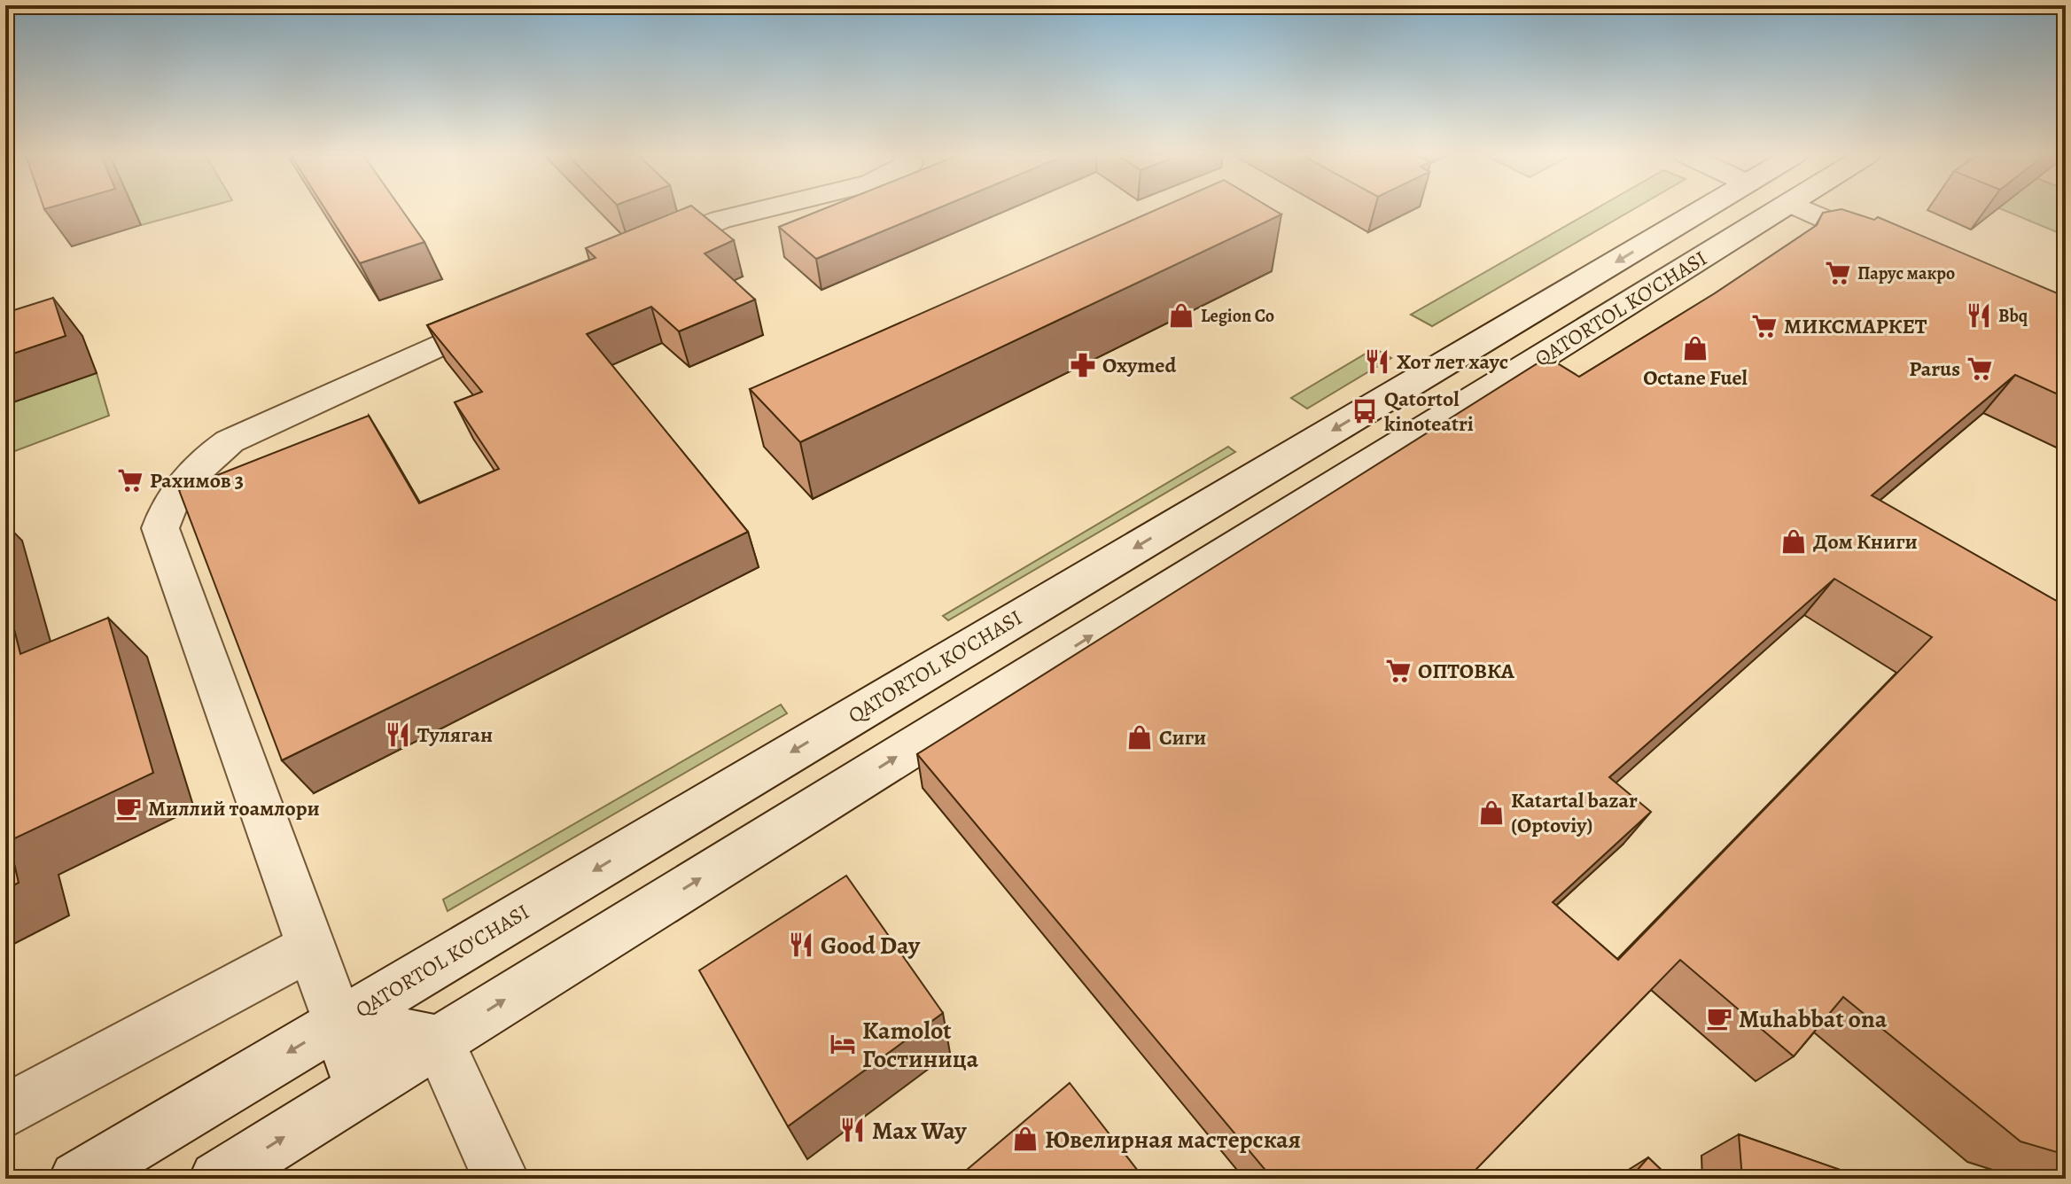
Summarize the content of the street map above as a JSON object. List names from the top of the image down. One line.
{"streets":{"main road":["QATORTOL KO'CHASI"]},"places":{"supermarket":["Парус макро","МИКСМАРКЕТ","Parus","Рахимов 3","ОПТОВКА"],"shop":["Legion Co","Octane Fuel","Дом Книги","Сиги","Katartal bazar (Optoviy)","Ювелирная мастерская"],"restaurant":["Bbq","Хот лет хаус","Туляган","Good Day","Max Way"],"pharmacy":["Oxymed"],"bus stop":["Qatortol kinoteatri"],"cafe":["Миллий тоамлори","Muhabbat ona"],"hotel":["Kamolot Гостиница"]}}
